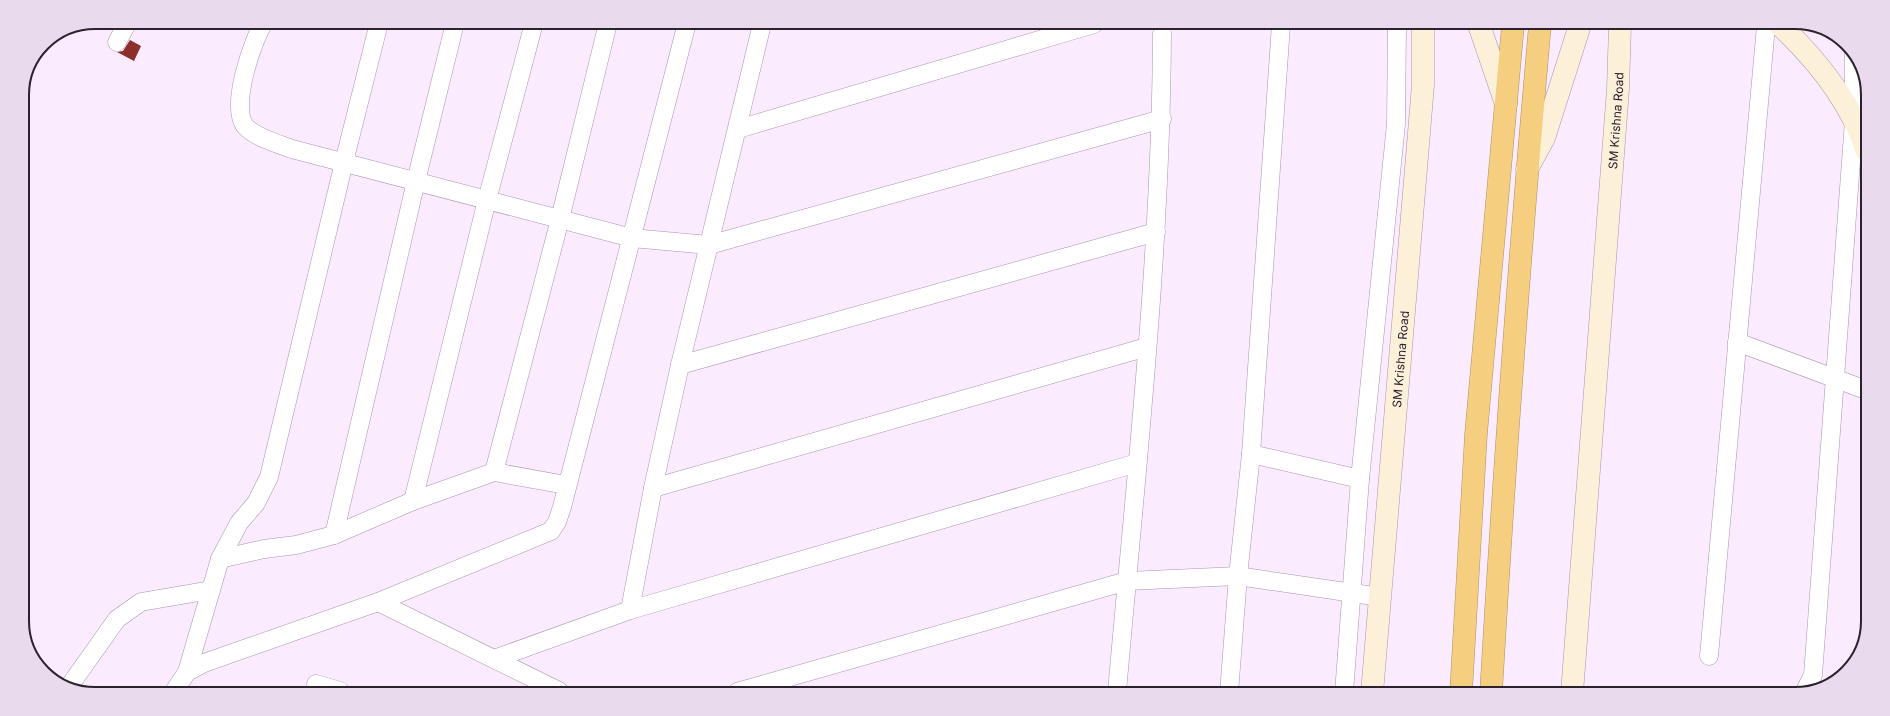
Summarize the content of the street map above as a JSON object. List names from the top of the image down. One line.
{"streets":{"street":["SM Krishna Road"]}}
